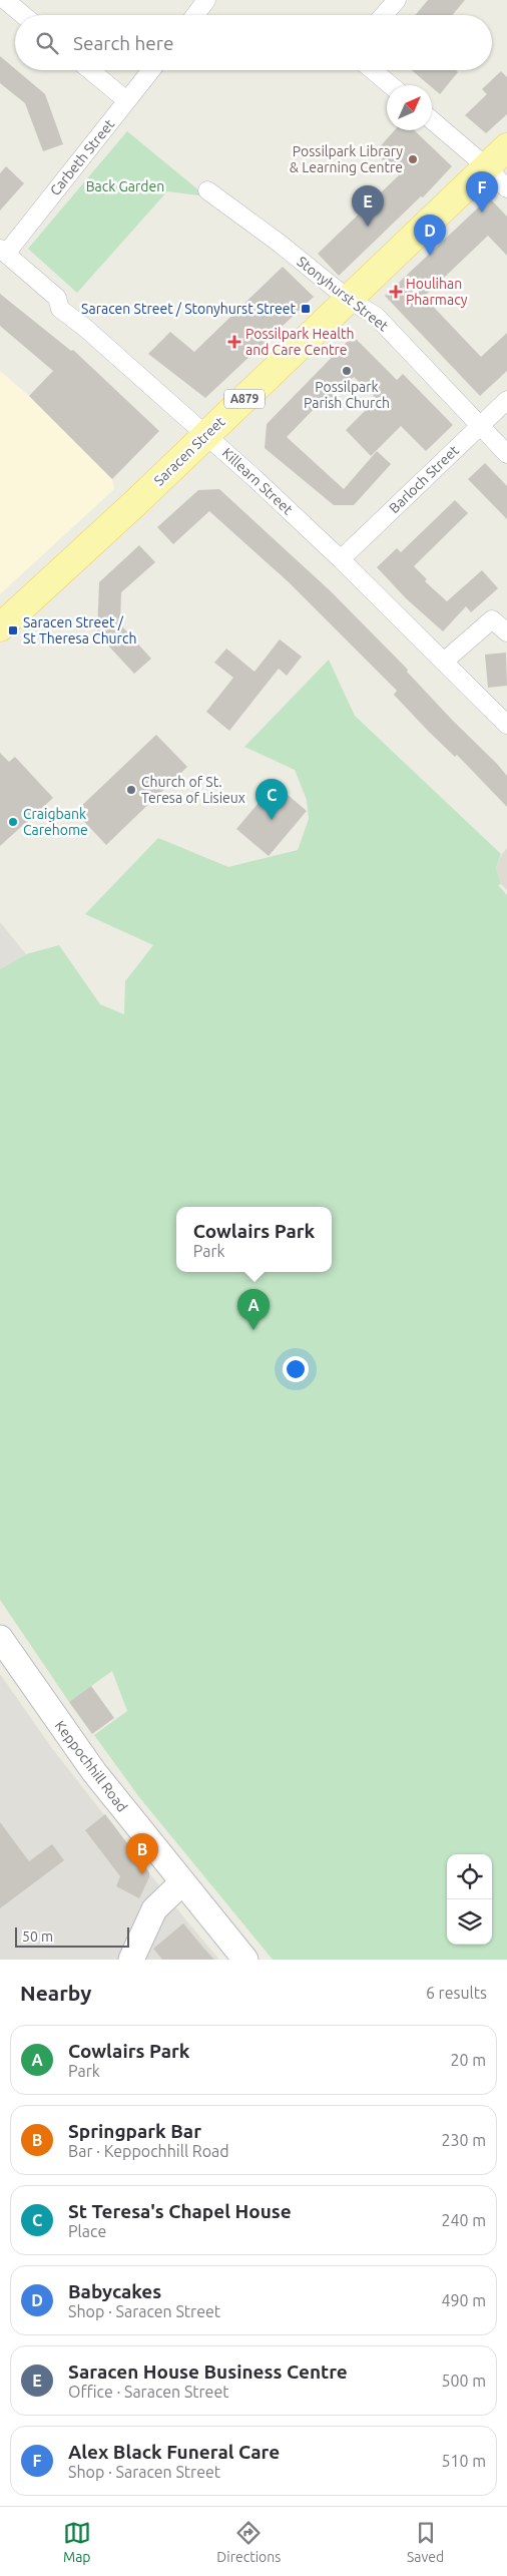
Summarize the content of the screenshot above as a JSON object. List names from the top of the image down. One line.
{"streets":{"main road":["A879","Saracen Street"],"street":["Carbeth Street","Stonyhurst Street","Barloch Street","Killearn Street","Keppochhill Road"]},"crossings":[["Carbeth Street","Killearn Street"],["Stonyhurst Street","Saracen Street"],["Stonyhurst Street","Barloch Street"],["Saracen Street","Killearn Street"],["Barloch Street","Killearn Street"]],"parks":["Back Garden"],"places":{"other":["Possilpark Library & Learning Centre","Possilpark Parish Church","Church of St. Teresa of Lisieux","Craigbank Carehome"],"health":["Houlihan Pharmacy","Possilpark Health and Care Centre"],"transit":["Saracen Street / Stonyhurst Street","Saracen Street / St Theresa Church"]},"scale_bar":"50 m","north":"top right","page":{"search":"Search here","pins":["F","E","D","C","A","B"],"popup":["Cowlairs Park","Park"],"scale":"50 m","heading":["Nearby","6 results"],"list":[{"mark":"A","name":"Cowlairs Park","note":"Park","value":"20 m"},{"mark":"B","name":"Springpark Bar","note":"Bar · Keppochhill Road","value":"230 m"},{"mark":"C","name":"St Teresa's Chapel House","note":"Place","value":"240 m"},{"mark":"D","name":"Babycakes","note":"Shop · Saracen Street","value":"490 m"},{"mark":"E","name":"Saracen House Business Centre","note":"Office · Saracen Street","value":"500 m"},{"mark":"F","name":"Alex Black Funeral Care","note":"Shop · Saracen Street","value":"510 m"}],"nav":["Map","Directions","Saved"]}}
